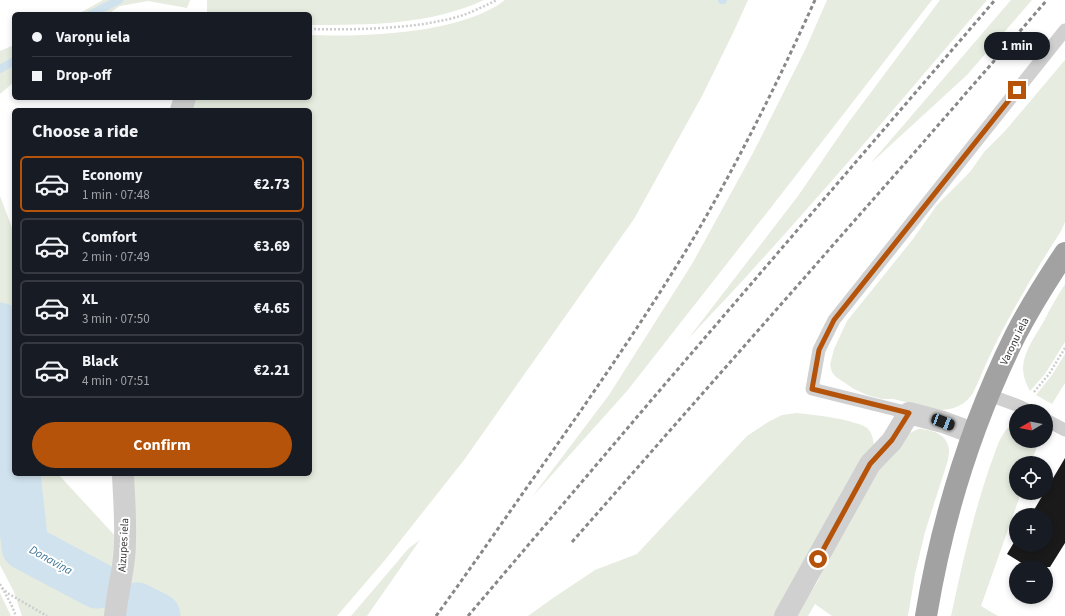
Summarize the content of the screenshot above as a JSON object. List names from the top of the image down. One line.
{"streets":{"highway":["Varoņu iela"],"street":["Aizupes iela"]},"water":["Donaviņa"],"north":"left","page":{"banner":["Varoņu iela","Drop-off"],"bubble":"1 min","heading":"Choose a ride","list":[{"name":"Economy","note":"1 min · 07:48","value":"€2.73"},{"name":"Comfort","note":"2 min · 07:49","value":"€3.69"},{"name":"XL","note":"3 min · 07:50","value":"€4.65"},{"name":"Black","note":"4 min · 07:51","value":"€2.21"}],"map_buttons":["+","−"],"buttons":"Confirm"}}
